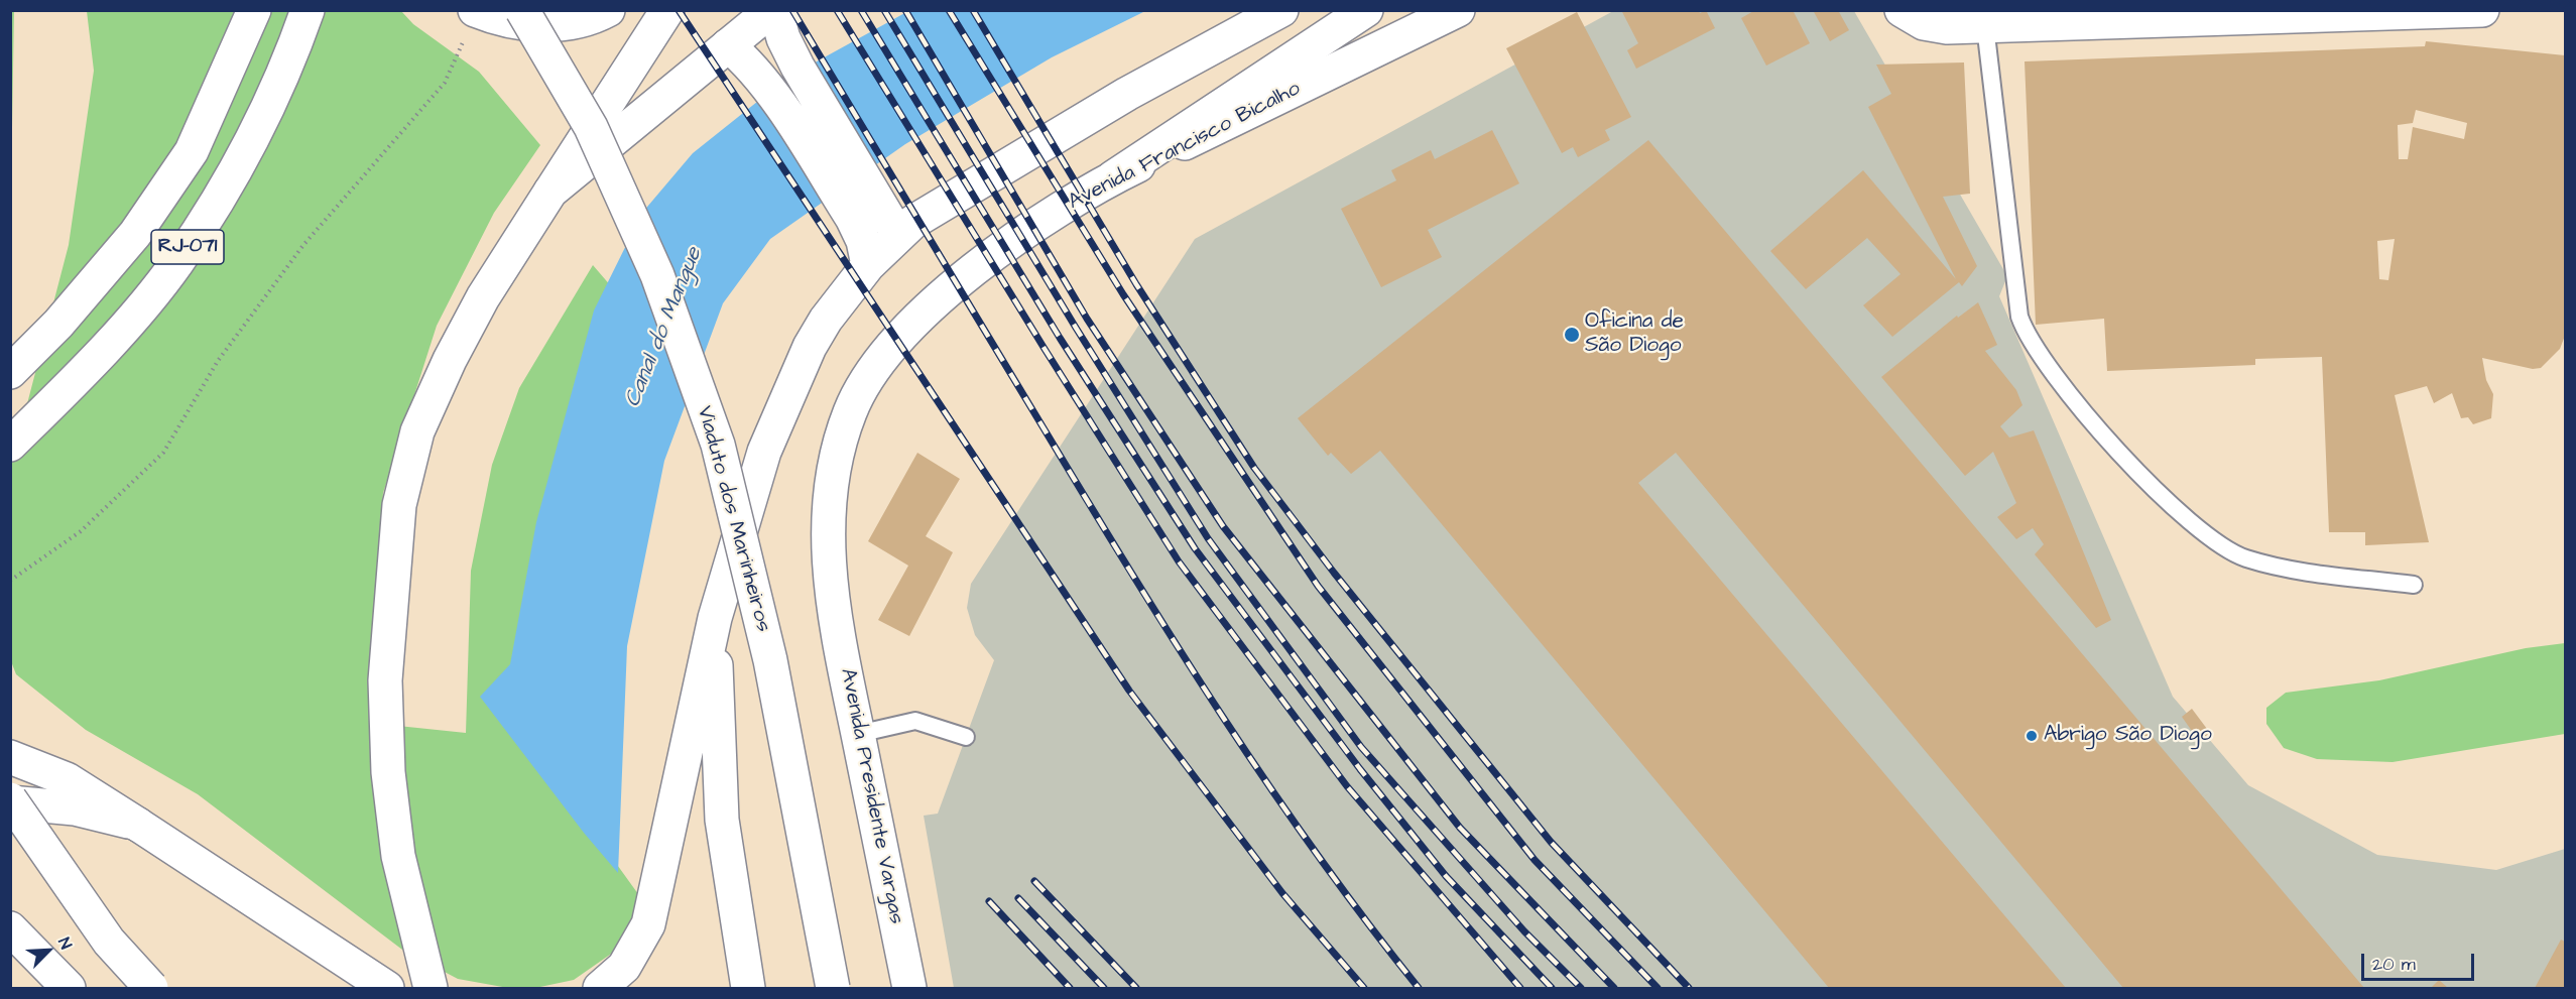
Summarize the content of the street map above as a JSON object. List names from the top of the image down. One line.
{"streets":{"main road":["Avenida Francisco Bicalho","RJ-071","Viaduto dos Marinheiros","Avenida Presidente Vargas"]},"crossings":[["Avenida Francisco Bicalho","Avenida Presidente Vargas"]],"water":["Canal do Mangue"],"places":["Oficina de São Diogo","Abrigo São Diogo"],"scale_bar":"20 m","north":"top right"}
